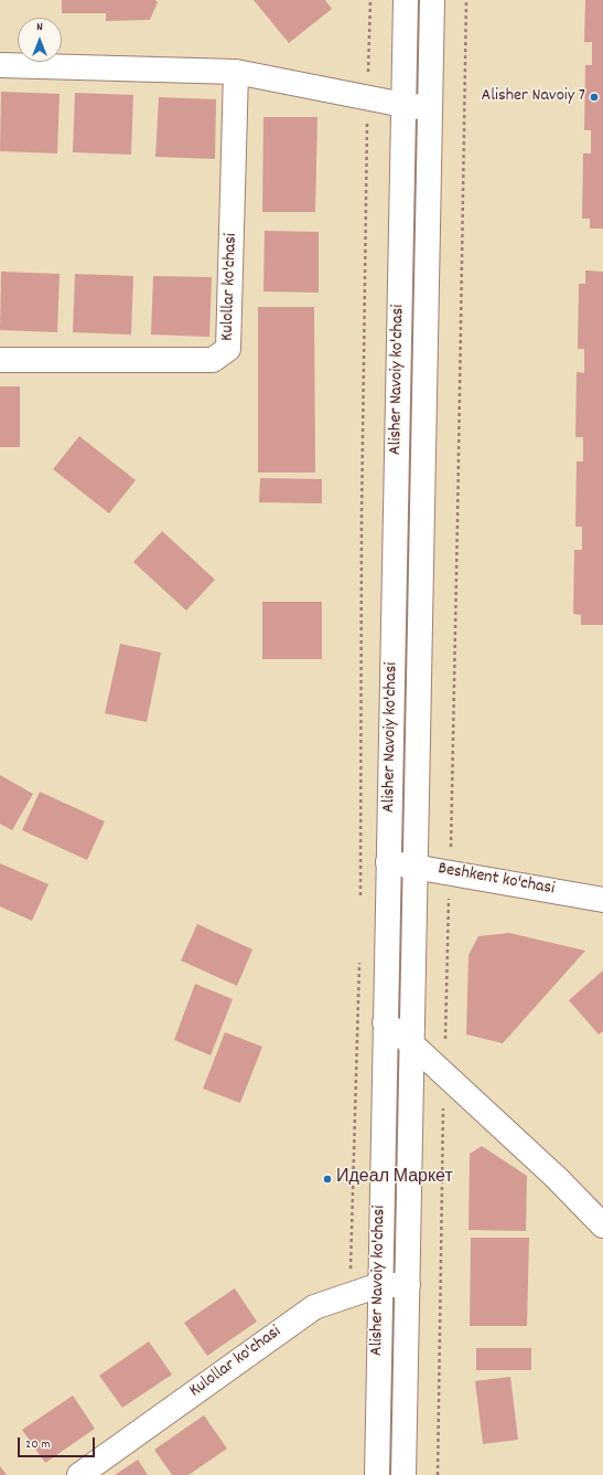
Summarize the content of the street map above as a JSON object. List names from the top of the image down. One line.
{"streets":{"main road":["Kulollar ko'chasi","Alisher Navoiy ko'chasi","Beshkent ko'chasi"]},"crossings":[["Kulollar ko'chasi","Alisher Navoiy ko'chasi"],["Alisher Navoiy ko'chasi","Beshkent ko'chasi"]],"places":["Alisher Navoiy 7","Идеал Маркет"],"scale_bar":"20 m","north":"top"}
